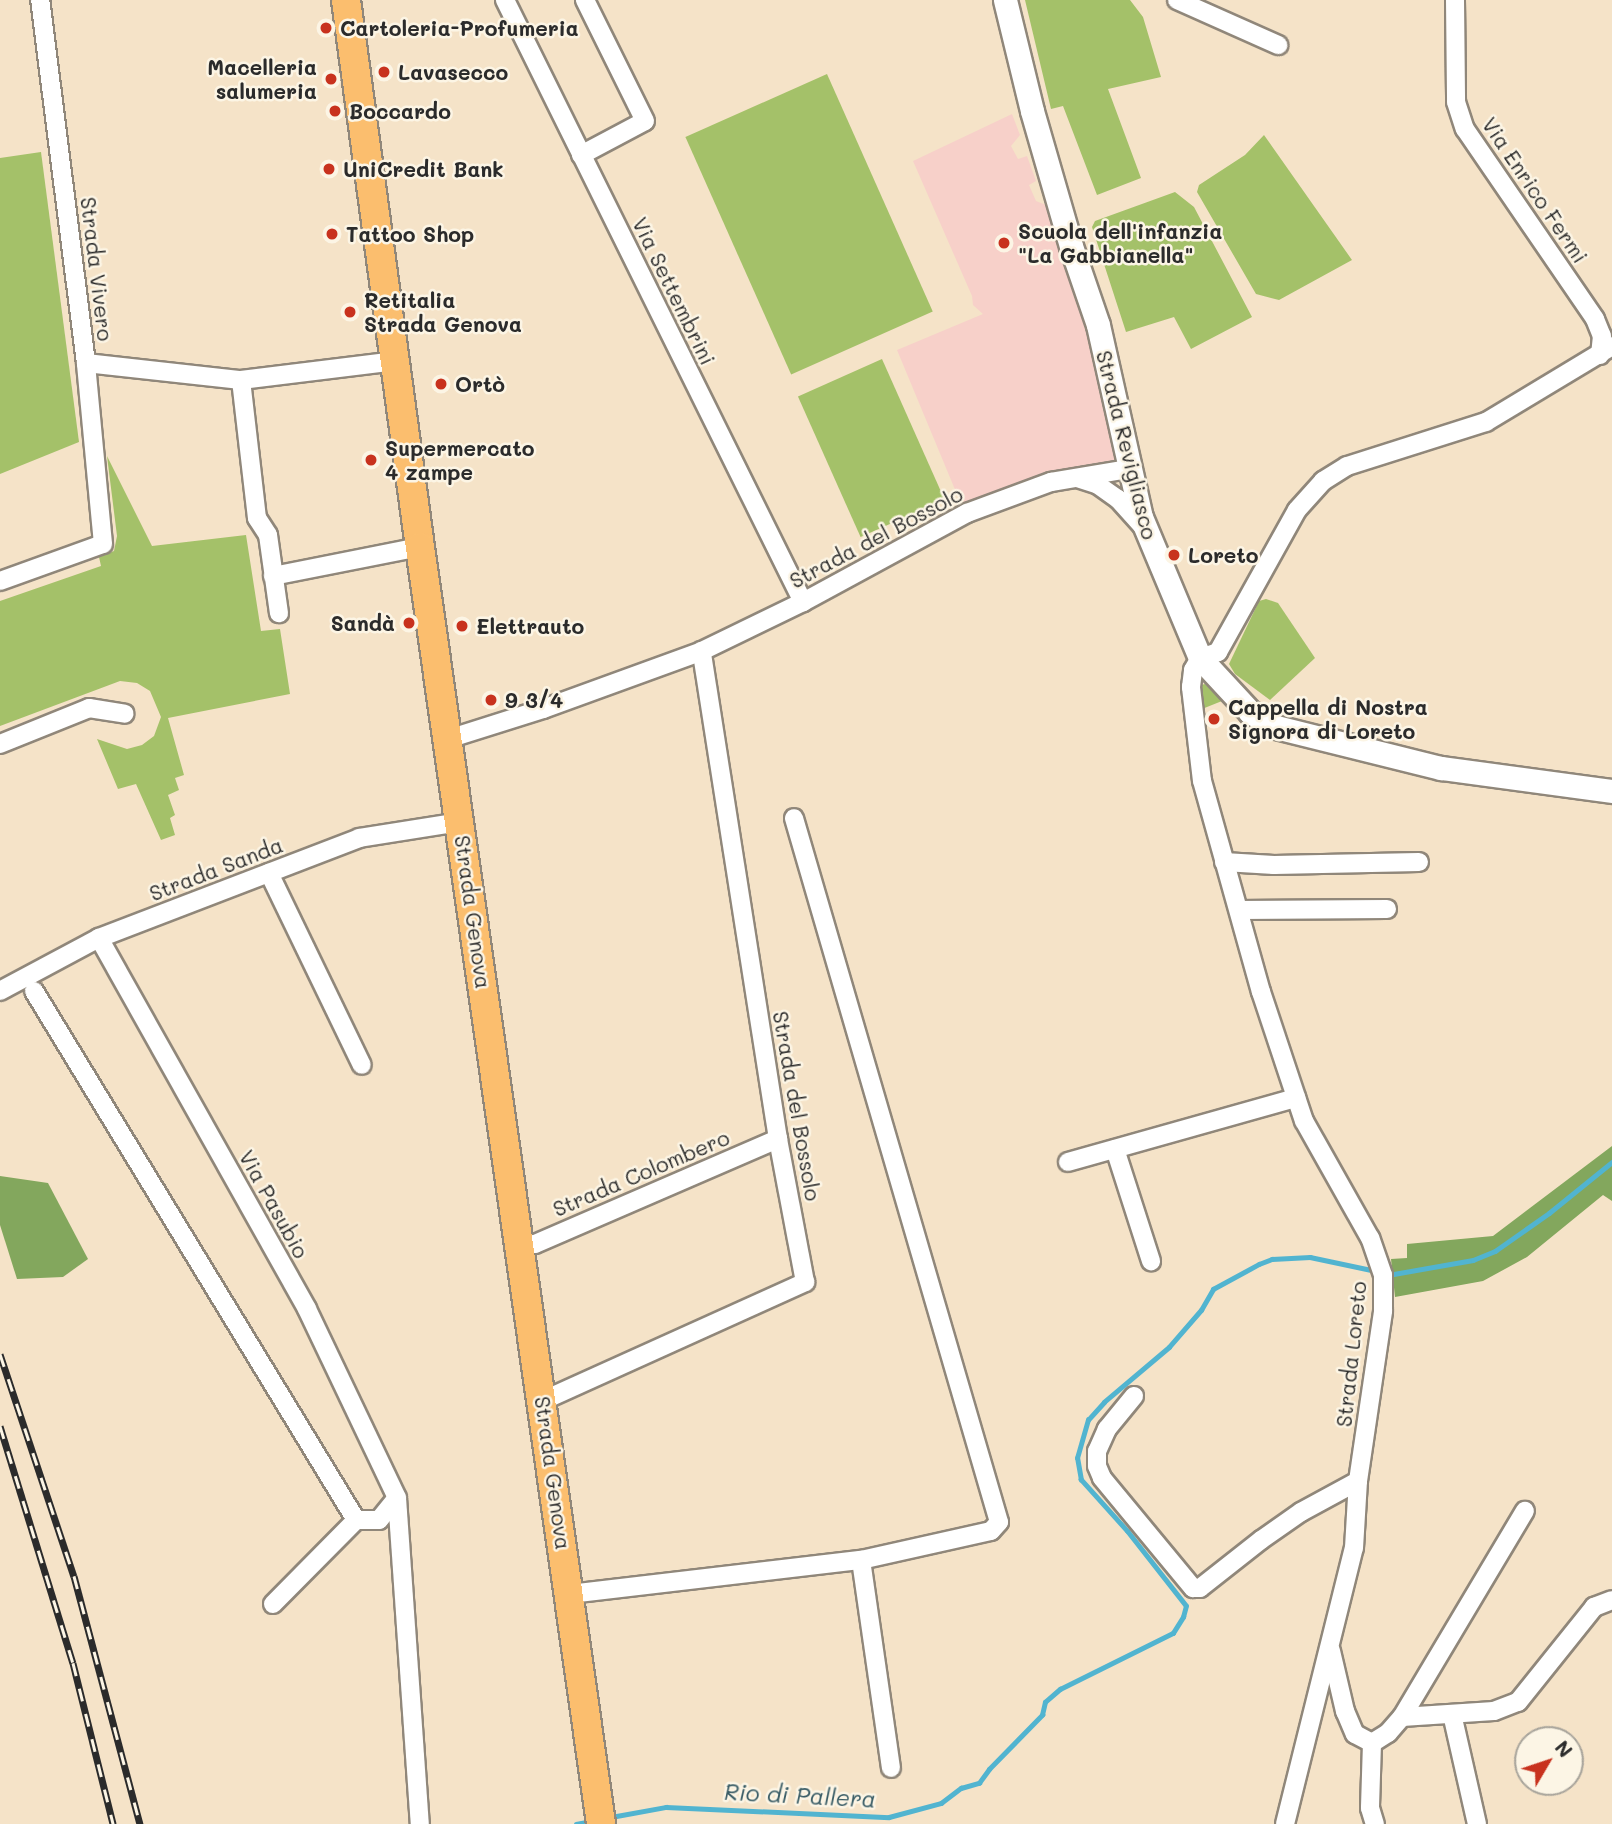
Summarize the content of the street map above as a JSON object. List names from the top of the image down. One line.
{"streets":{"main road":["Strada Genova"],"street":["Via Enrico Fermi","Strada Vivero","Via Settembrini","Strada Revigliasco","Strada del Bossolo","Strada Sanda","Strada Colombero","Via Pasubio","Strada Loreto"]},"crossings":[["Via Settembrini","Strada del Bossolo"],["Strada Revigliasco","Strada del Bossolo"],["Strada Revigliasco","Strada Loreto"],["Strada del Bossolo","Strada Genova"],["Strada del Bossolo","Strada Colombero"],["Strada Sanda","Strada Genova"],["Strada Sanda","Via Pasubio"],["Strada Genova","Strada Colombero"]],"water":["Rio di Pallera"],"places":["Cartoleria-Profumeria","Lavasecco","Macelleria salumeria","Boccardo","UniCredit Bank","Tattoo Shop","Scuola dell'infanzia \"La Gabbianella\"","Retitalia Strada Genova","Ortò","Supermercato 4 zampe","Loreto","Sandà","Elettrauto","9 3/4","Cappella di Nostra Signora di Loreto"],"north":"top right"}
